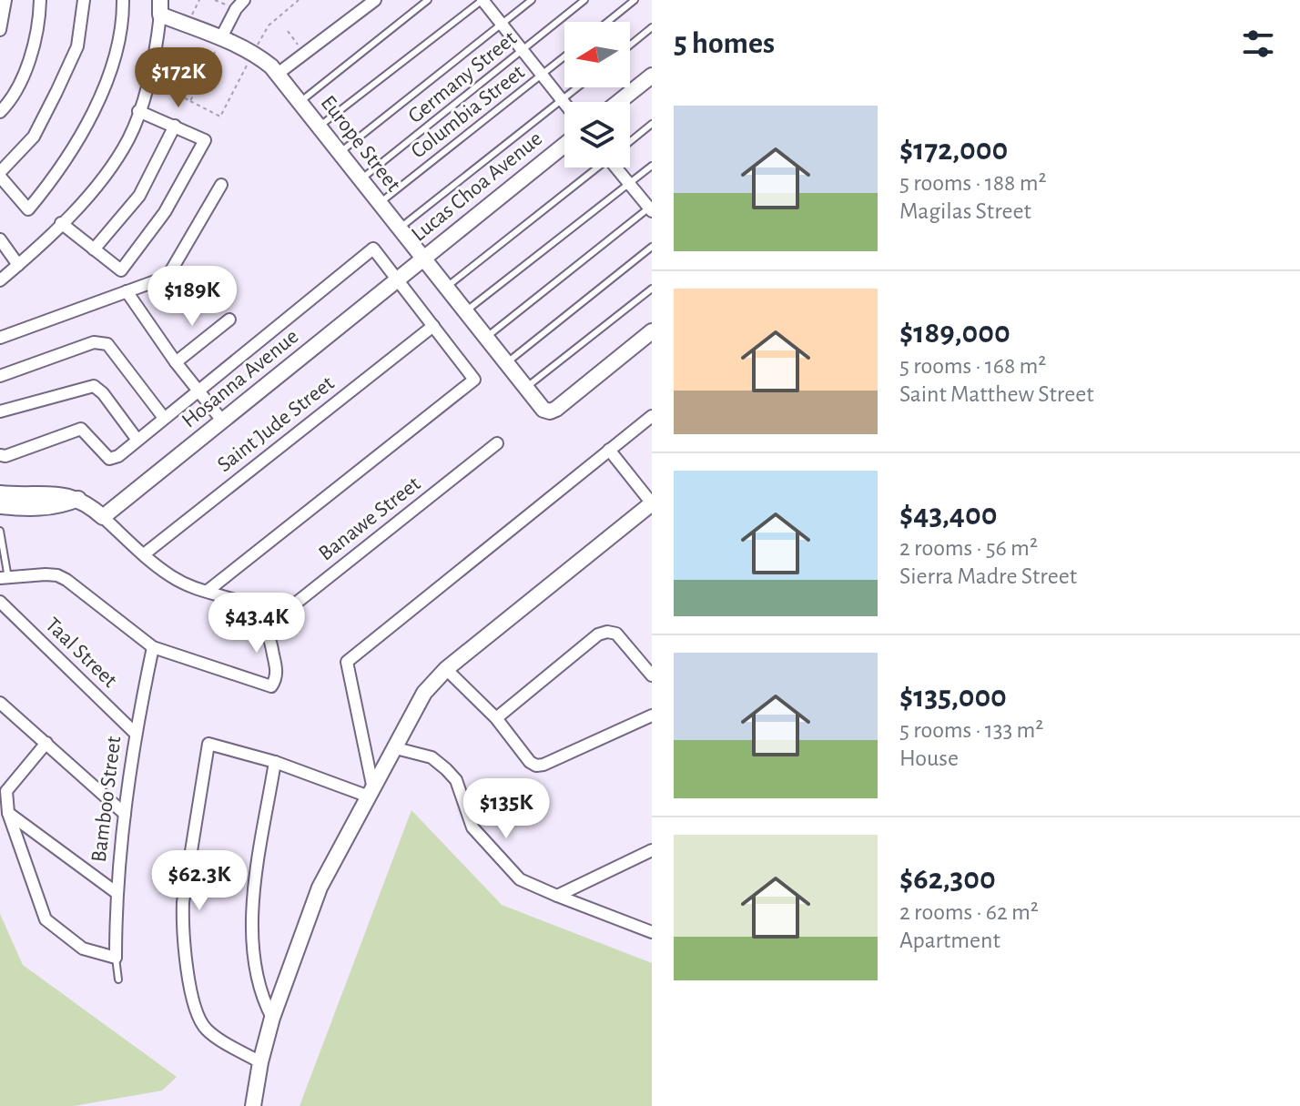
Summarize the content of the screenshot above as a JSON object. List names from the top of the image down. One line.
{"streets":{"street":["Europe Street","Lucas Choa Avenue","Hosanna Avenue","Saint Jude Street","Banawe Street","Taal Street","Bamboo Street"],"lane":["Germany Street","Columbia Street"]},"crossings":[["Germany Street","Europe Street"],["Columbia Street","Europe Street"],["Europe Street","Lucas Choa Avenue"],["Lucas Choa Avenue","Hosanna Avenue"],["Taal Street","Bamboo Street"]],"north":"left","page":{"heading":"5 homes","price":["$172K","$189K","$43.4K","$135K","$62.3K"],"list":[{"name":"$172,000","note":"5 rooms · 188 m² · Magilas Street"},{"name":"$189,000","note":"5 rooms · 168 m² · Saint Matthew Street"},{"name":"$43,400","note":"2 rooms · 56 m² · Sierra Madre Street"},{"name":"$135,000","note":"5 rooms · 133 m² · House"},{"name":"$62,300","note":"2 rooms · 62 m² · Apartment"}]}}
